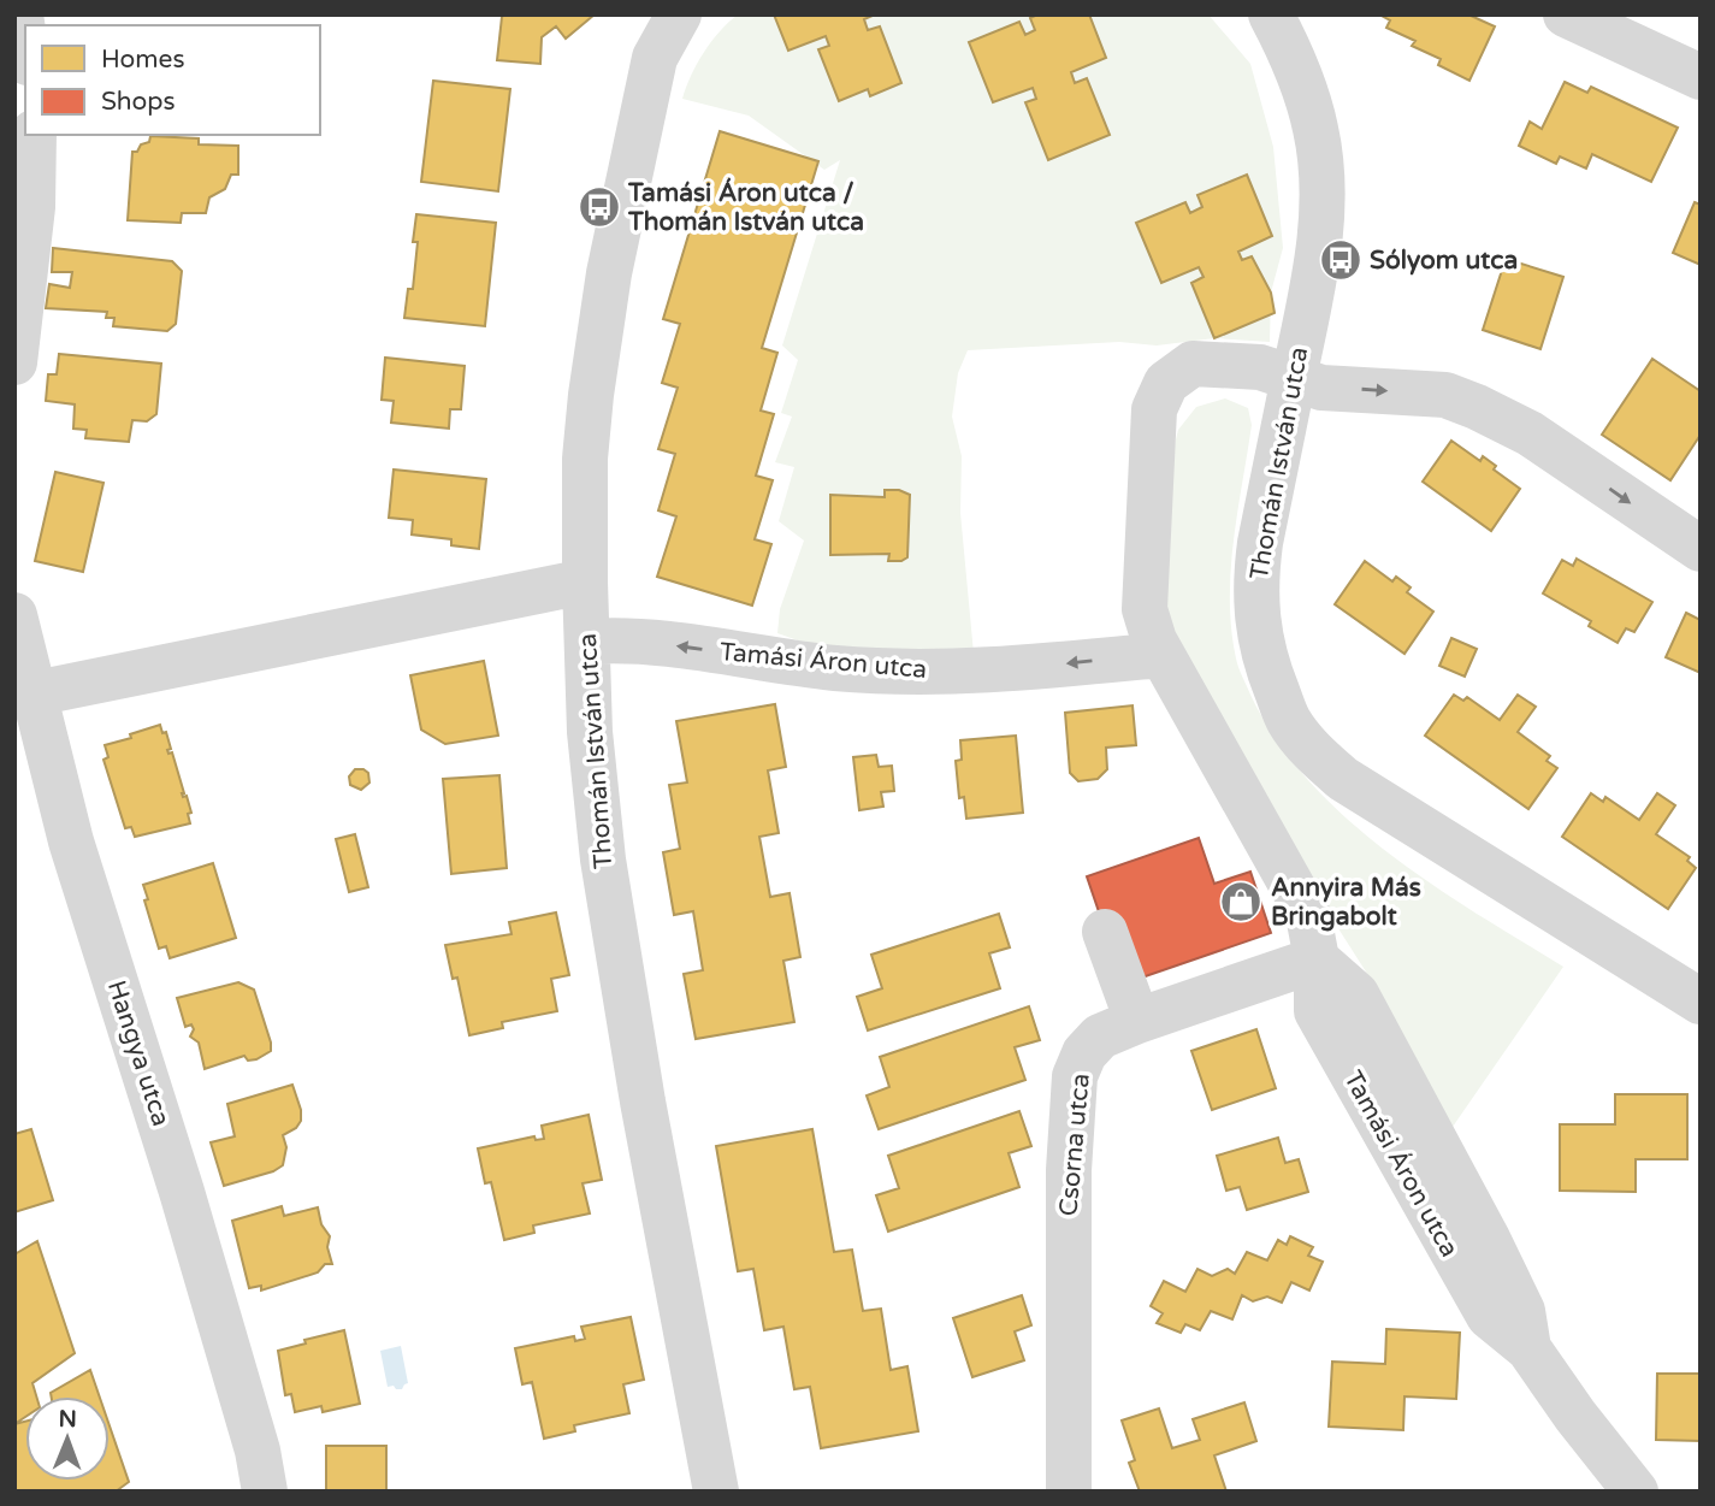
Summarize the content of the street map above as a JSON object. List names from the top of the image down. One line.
{"streets":{"street":["Thomán István utca","Tamási Áron utca","Hangya utca","Csorna utca"]},"crossings":[["Thomán István utca","Tamási Áron utca"],["Tamási Áron utca","Csorna utca"]],"one_way":["Tamási Áron utca"],"places":{"bus stop":["Tamási Áron utca / Thomán István utca","Sólyom utca"],"shop":["Annyira Más Bringabolt"]},"legend":["Homes","Shops"],"north":"top"}
